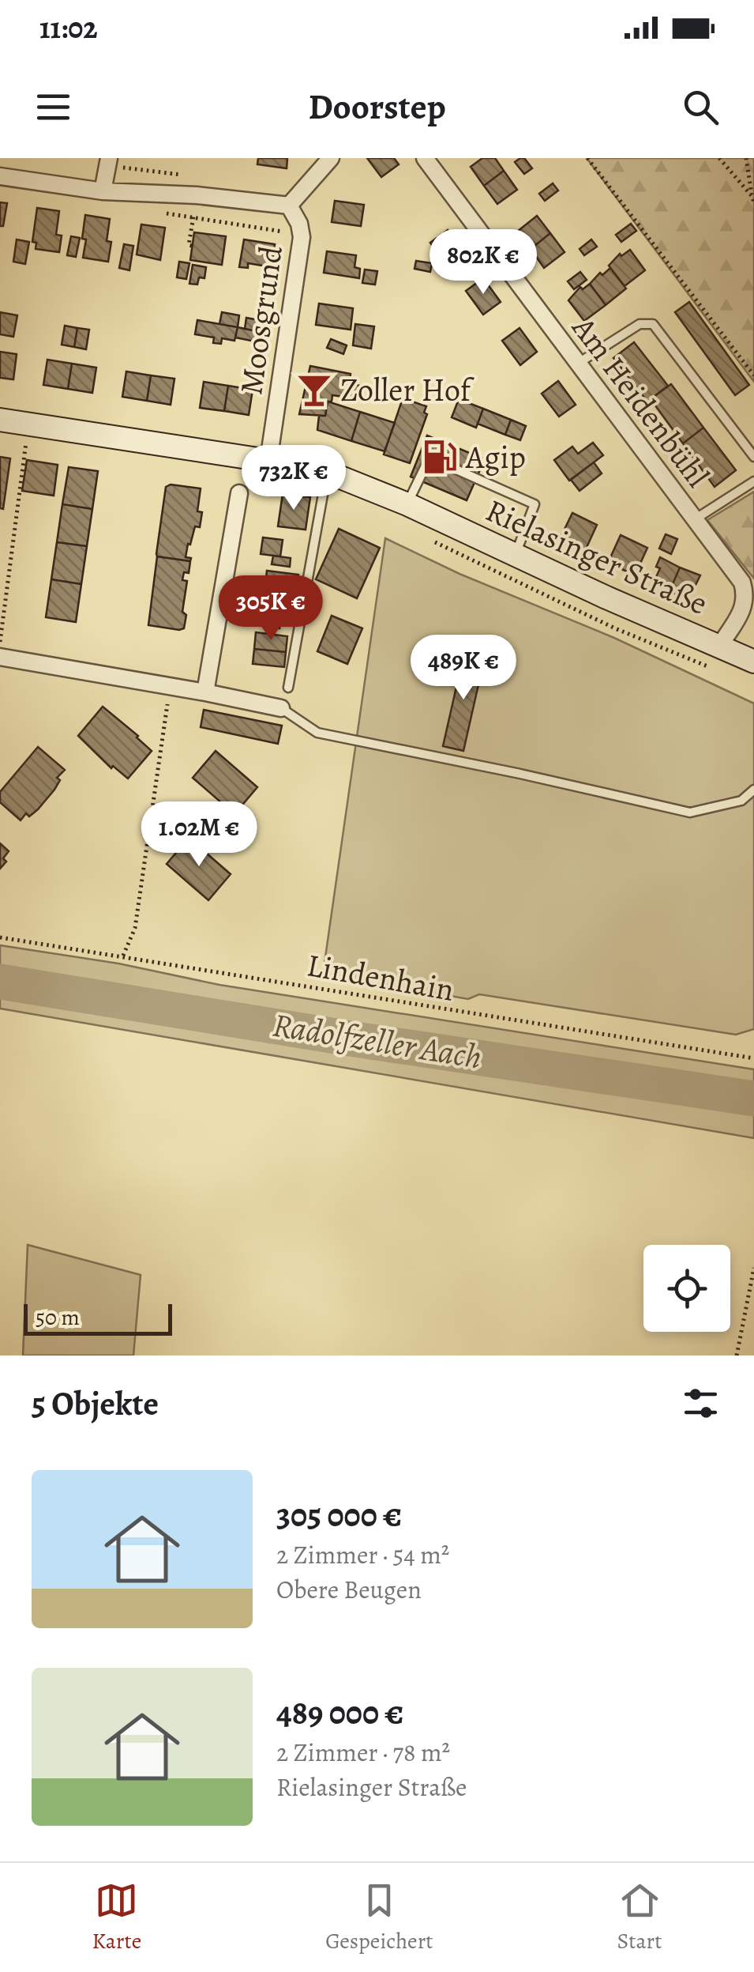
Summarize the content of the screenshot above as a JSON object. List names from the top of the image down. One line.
{"streets":{"main road":["Rielasinger Straße"],"street":["Moosgrund","Am Heidenbühl"],"path":["Lindenhain"]},"crossings":[["Moosgrund","Rielasinger Straße"],["Am Heidenbühl","Rielasinger Straße"]],"water":["Radolfzeller Aach"],"places":{"bar":["Zoller Hof"],"fuel station":["Agip"]},"scale_bar":"50 m","page":{"status":"11:02","header":"Doorstep","price":["802K €","732K €","305K €","489K €","1.02M €"],"scale":"50 m","heading":"5 Objekte","list":[{"name":"305 000 €","note":"2 Zimmer · 54 m² · Obere Beugen"},{"name":"489 000 €","note":"2 Zimmer · 78 m² · Rielasinger Straße"}],"tabs":["Karte","Gespeichert","Start"]}}
